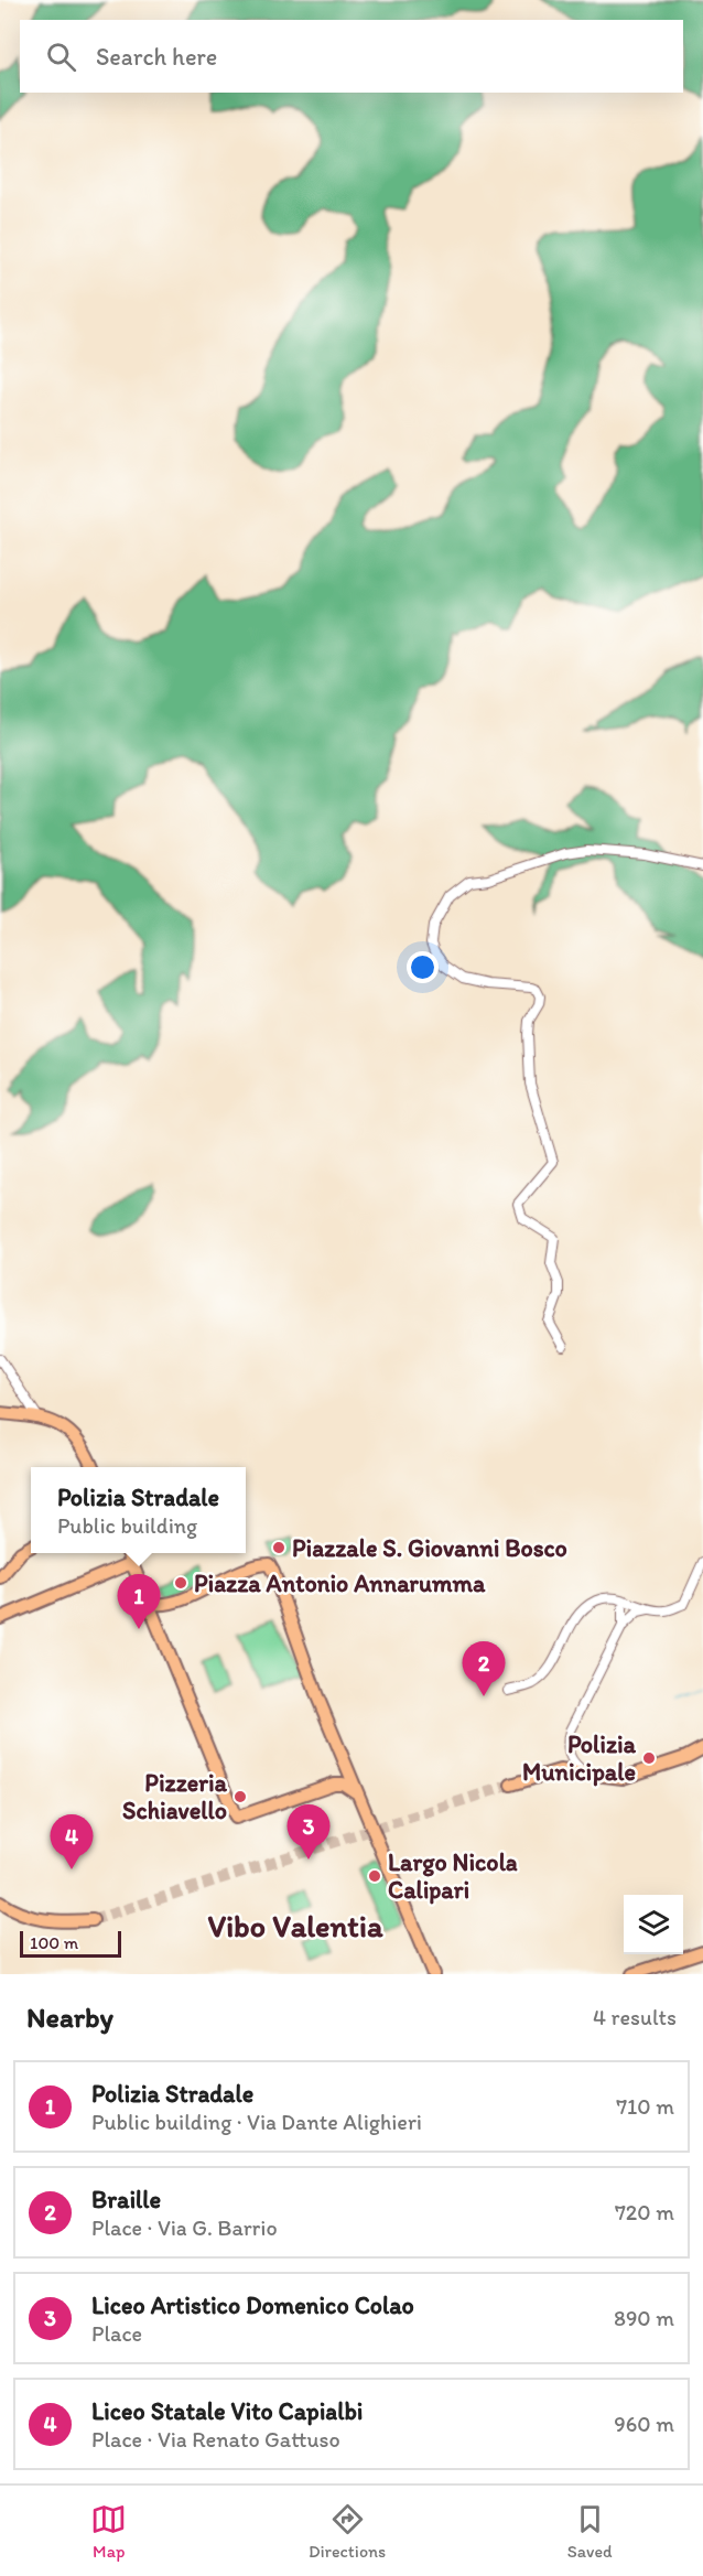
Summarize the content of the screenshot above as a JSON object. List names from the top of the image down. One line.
{"districts":["Vibo Valentia"],"places":["Piazzale S. Giovanni Bosco","Piazza Antonio Annarumma","Polizia Municipale","Pizzeria Schiavello","Largo Nicola Calipari"],"scale_bar":"100 m","page":{"search":"Search here","popup":["Polizia Stradale","Public building"],"pins":["1","2","3","4"],"scale":"100 m","heading":["Nearby","4 results"],"list":[{"mark":"1","name":"Polizia Stradale","note":"Public building · Via Dante Alighieri","value":"710 m"},{"mark":"2","name":"Braille","note":"Place · Via G. Barrio","value":"720 m"},{"mark":"3","name":"Liceo Artistico Domenico Colao","note":"Place","value":"890 m"},{"mark":"4","name":"Liceo Statale Vito Capialbi","note":"Place · Via Renato Gattuso","value":"960 m"}],"nav":["Map","Directions","Saved"]}}
